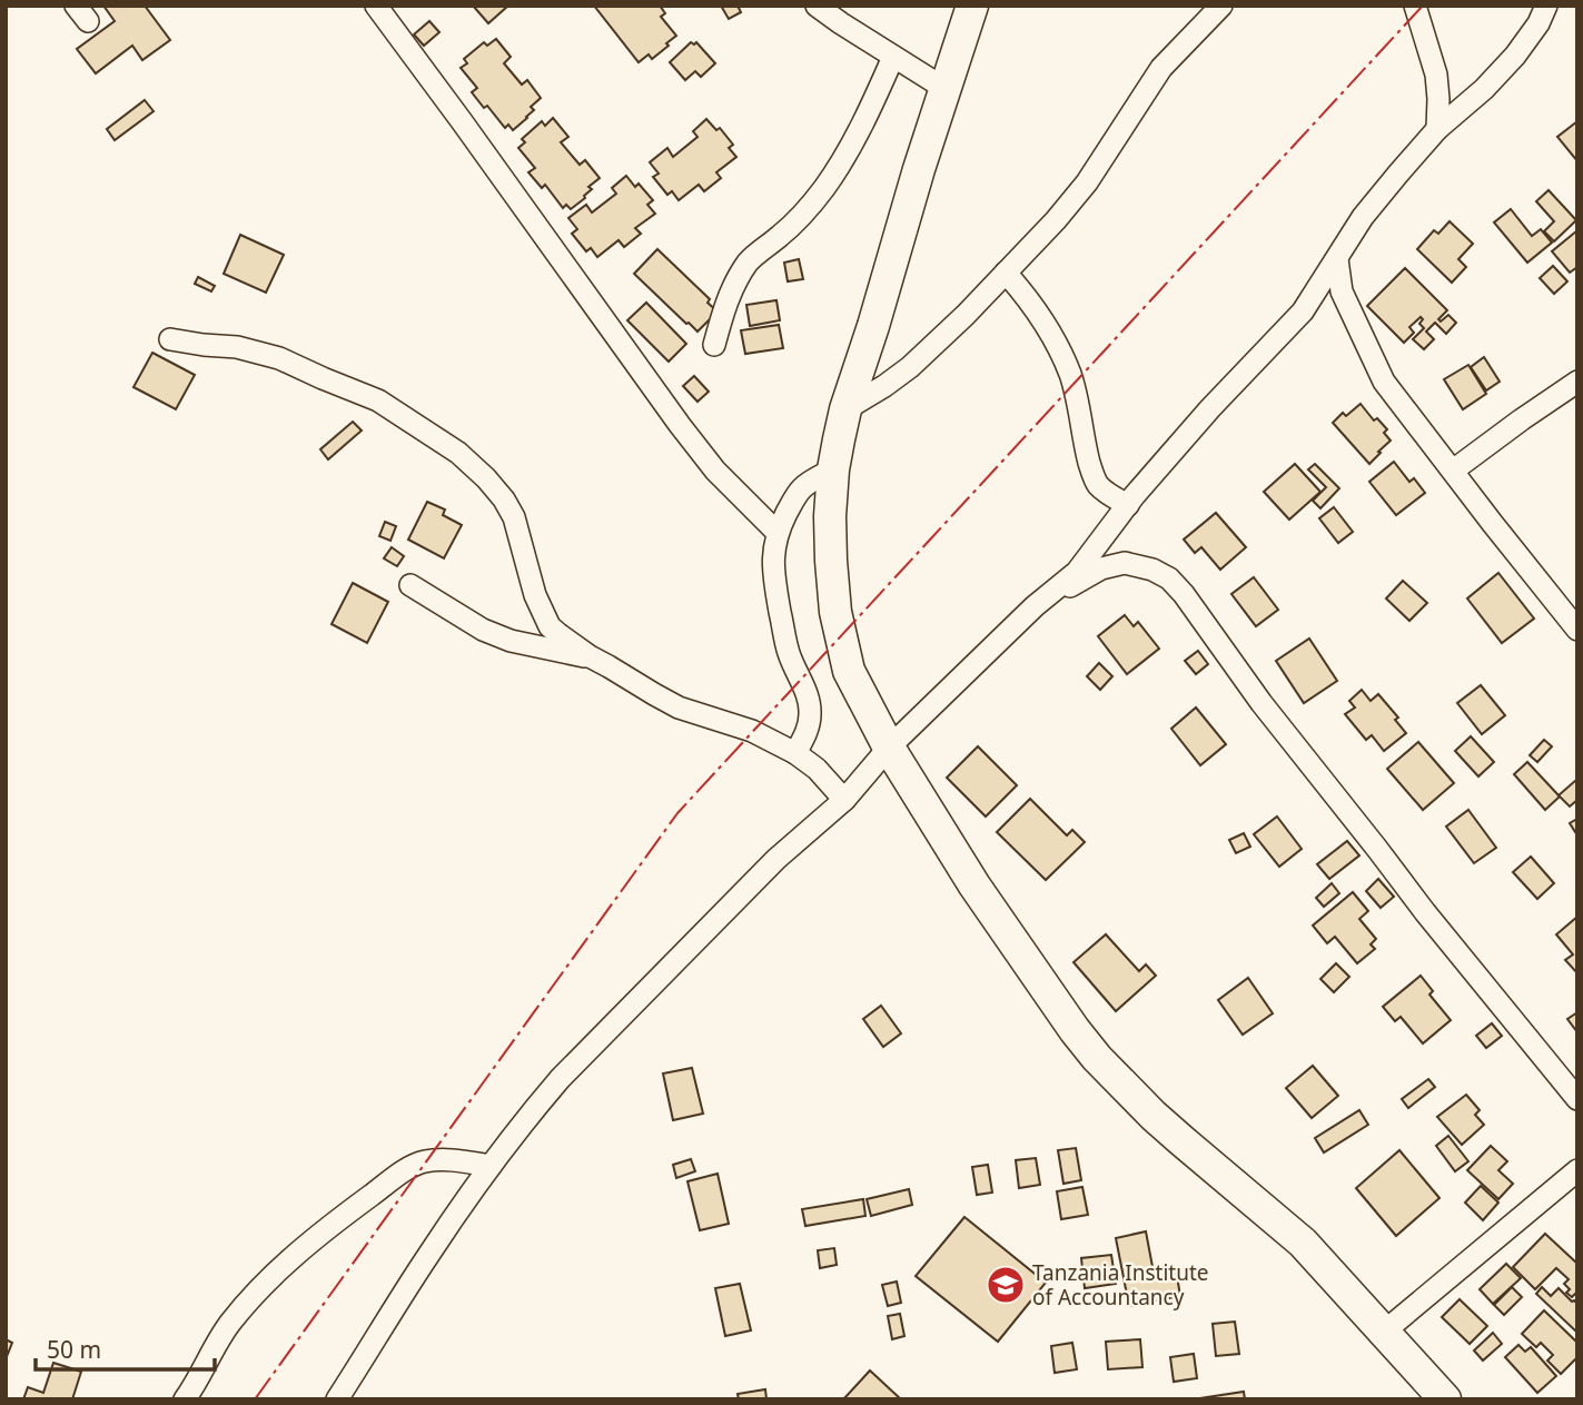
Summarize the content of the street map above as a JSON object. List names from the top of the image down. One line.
{"places":{"school or university":["Tanzania Institute of Accountancy"]},"scale_bar":"50 m"}
